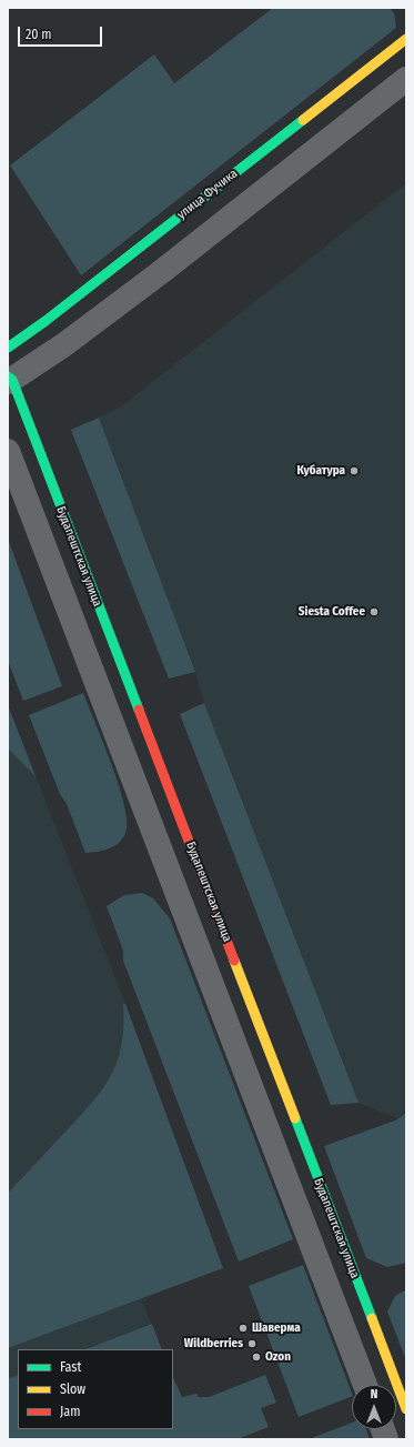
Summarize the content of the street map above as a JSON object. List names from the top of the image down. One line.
{"streets":{"street":["улица Фучика","Будапештская улица"]},"places":["Кубатура","Siesta Coffee","Шаверма","Wildberries","Ozon"],"legend":["Fast","Slow","Jam"],"scale_bar":"20 m","north":"top"}
